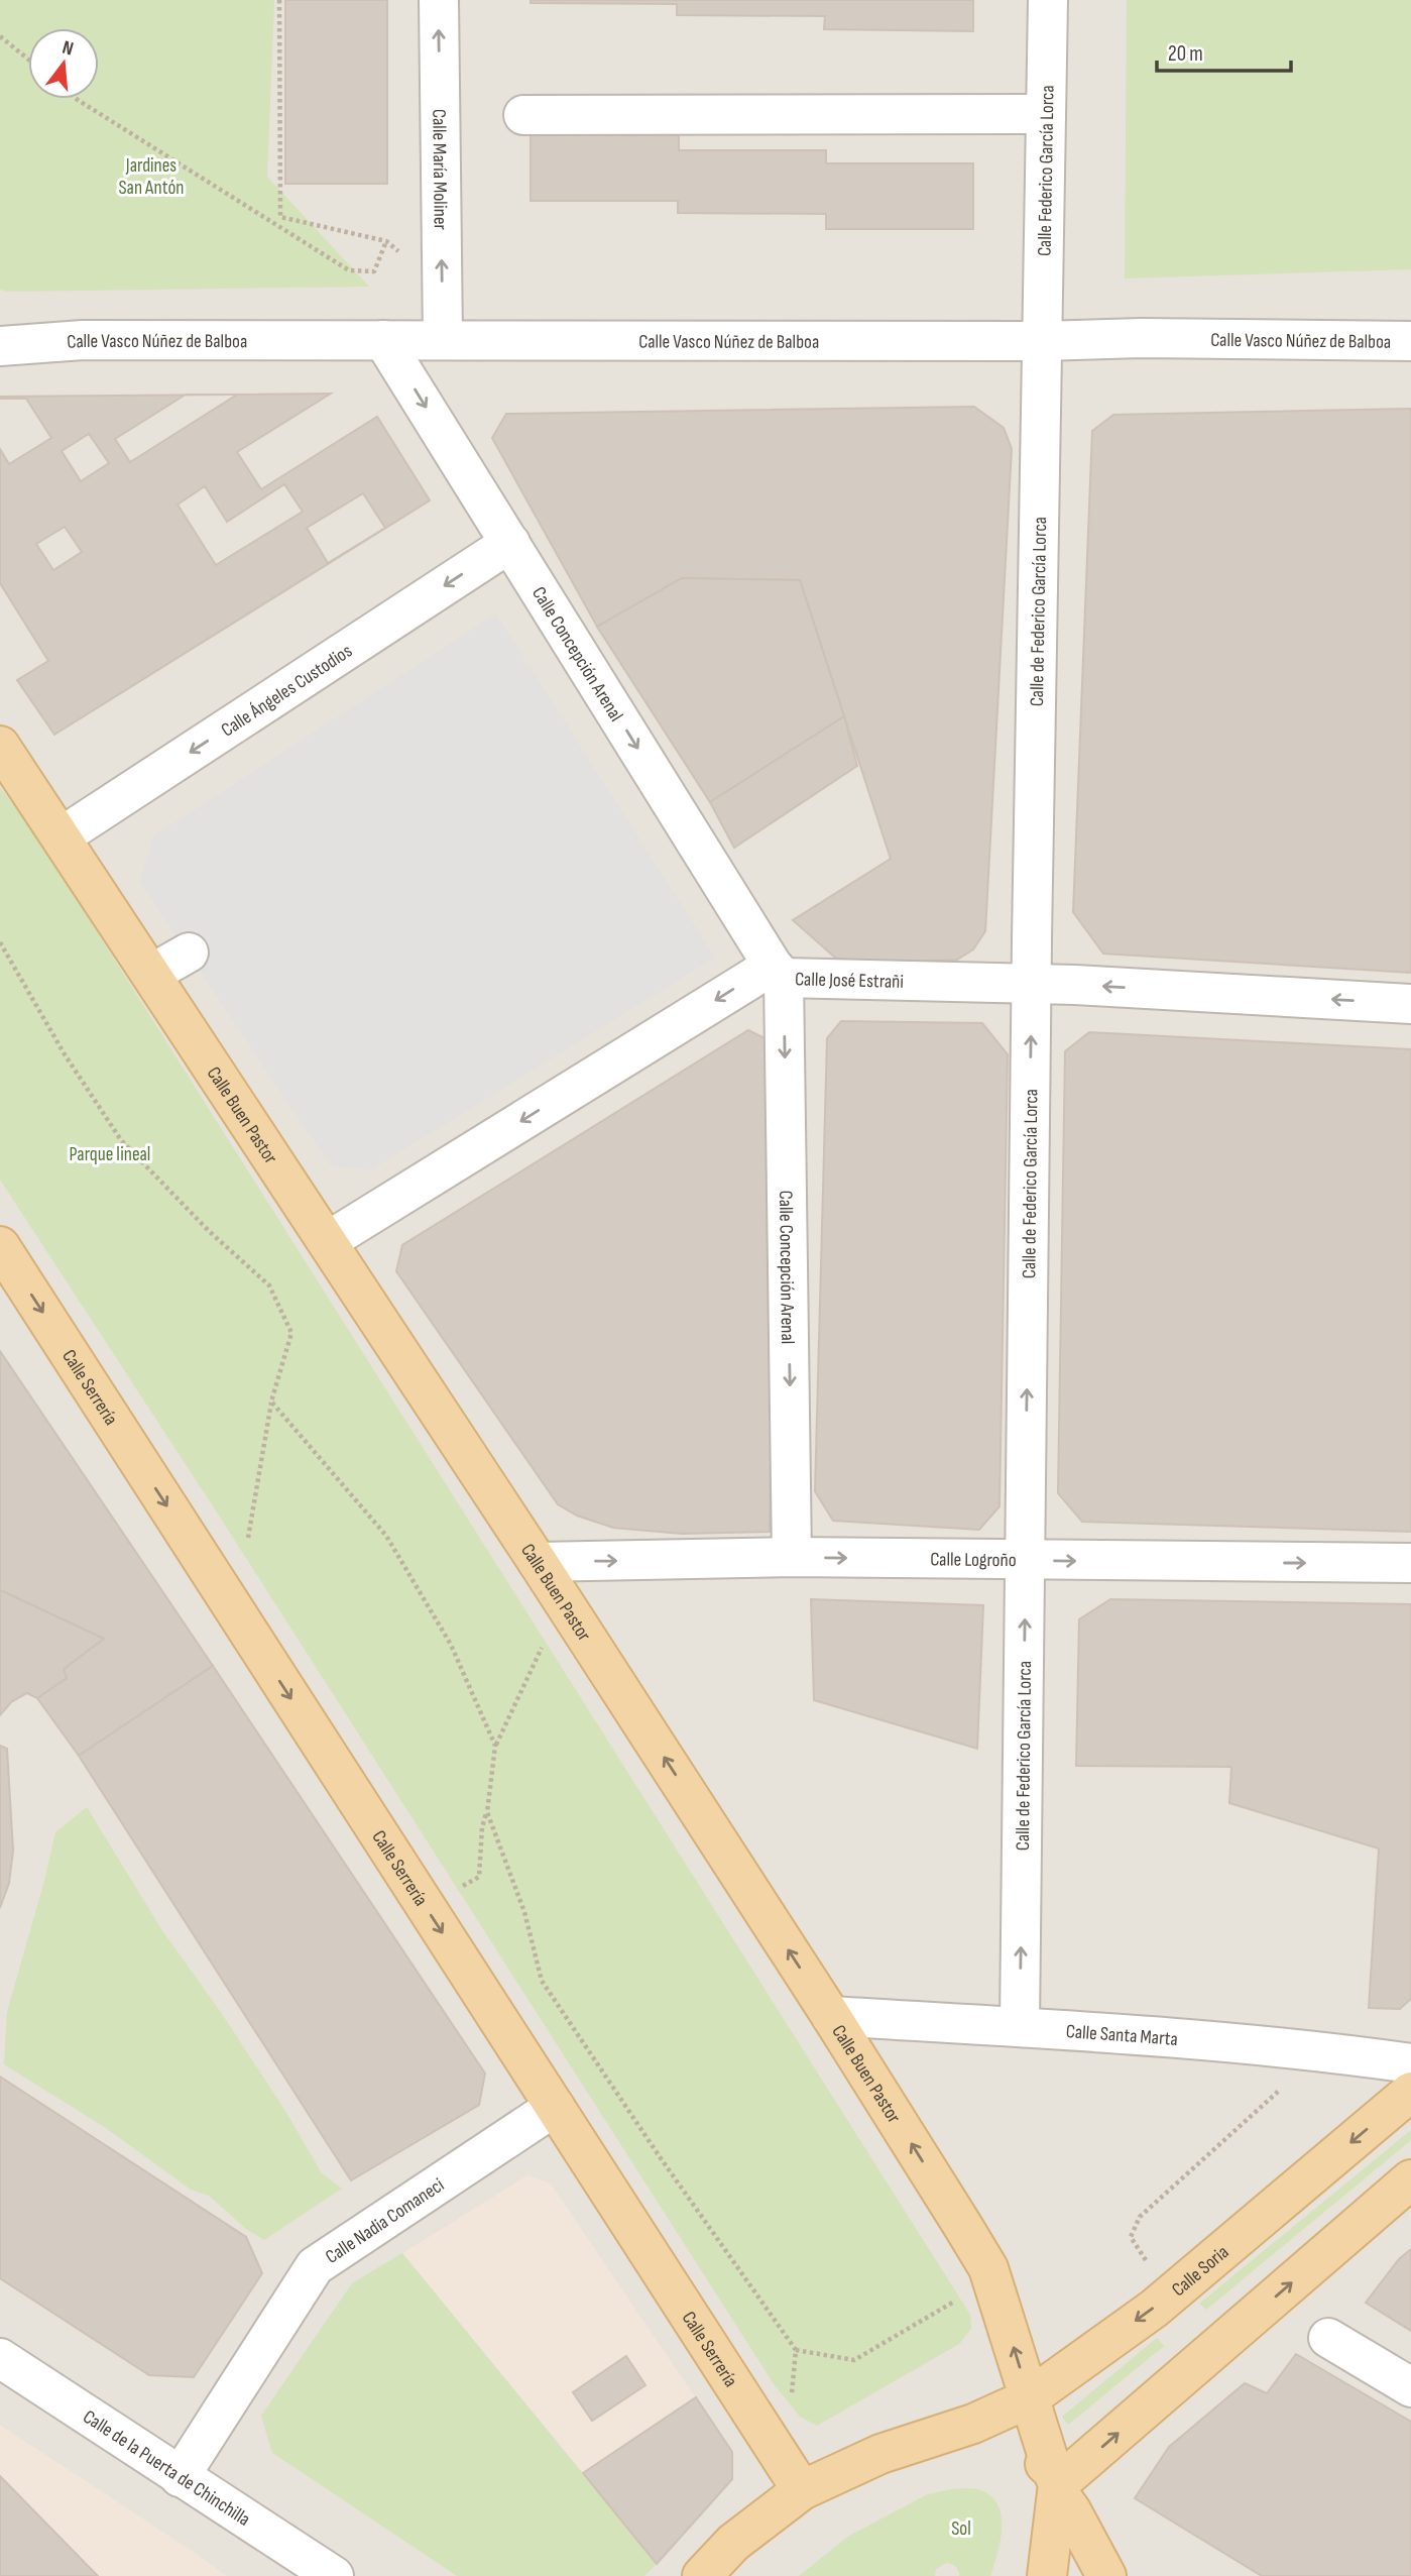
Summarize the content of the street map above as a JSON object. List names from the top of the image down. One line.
{"streets":{"main road":["Calle Buen Pastor","Calle Serrería","Calle Soria"],"street":["Calle María Moliner","Calle Federico García Lorca","Calle Vasco Núñez de Balboa","Calle de Federico García Lorca","Calle Concepción Arenal","Calle Ángeles Custodios","Calle José Estrañi","Calle Logroño","Calle Santa Marta","Calle Nadia Comaneci","Calle de la Puerta de Chinchilla"]},"crossings":[["Calle María Moliner","Calle Vasco Núñez de Balboa"],["Calle Federico García Lorca","Calle Vasco Núñez de Balboa"],["Calle Federico García Lorca","Calle de Federico García Lorca"],["Calle Vasco Núñez de Balboa","Calle de Federico García Lorca"],["Calle Vasco Núñez de Balboa","Calle Concepción Arenal"],["Calle de Federico García Lorca","Calle José Estrañi"],["Calle de Federico García Lorca","Calle Logroño"],["Calle de Federico García Lorca","Calle Santa Marta"],["Calle Concepción Arenal","Calle Ángeles Custodios"],["Calle Concepción Arenal","Calle José Estrañi"],["Calle Concepción Arenal","Calle Logroño"],["Calle Ángeles Custodios","Calle Buen Pastor"],["Calle José Estrañi","Calle Buen Pastor"],["Calle Buen Pastor","Calle Logroño"],["Calle Buen Pastor","Calle Santa Marta"],["Calle Buen Pastor","Calle Soria"],["Calle Serrería","Calle Nadia Comaneci"],["Calle Serrería","Calle Soria"],["Calle Nadia Comaneci","Calle de la Puerta de Chinchilla"]],"one_way":["Calle María Moliner","Calle de Federico García Lorca","Calle Concepción Arenal","Calle Ángeles Custodios","Calle José Estrañi","Calle Buen Pastor","Calle Serrería","Calle Logroño"],"parks":["Jardines San Antón","Parque lineal","Sol"],"scale_bar":"20 m","north":"top"}
